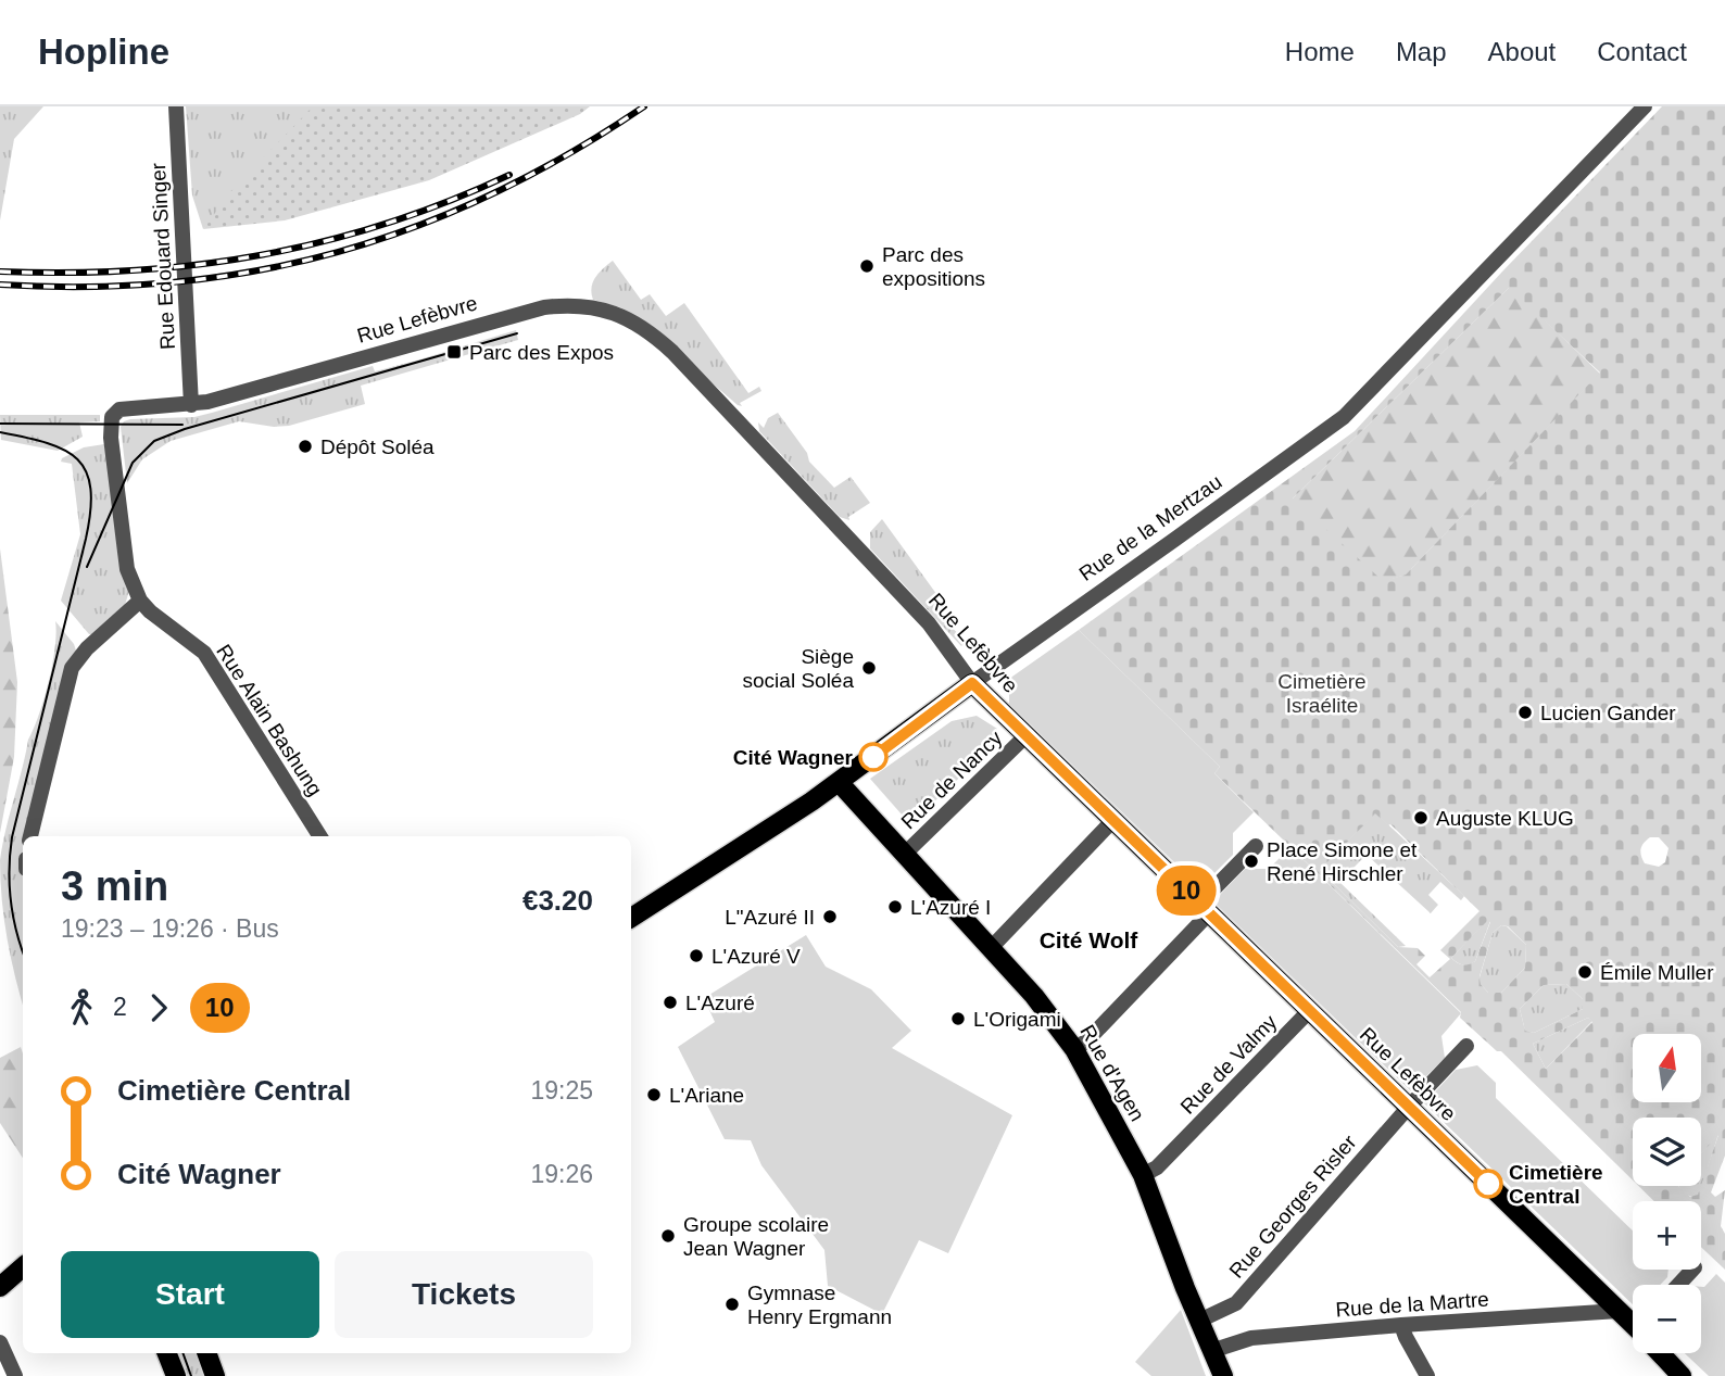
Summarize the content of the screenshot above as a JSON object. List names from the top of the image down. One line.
{"streets":{"main road":["Rue Lefèbvre","Rue de la Mertzau","Rue d'Agen"],"street":["Rue Edouard Singer","Rue Alain Bashung","Rue de Nancy","Rue de Valmy","Rue Georges Risler","Rue de la Martre"]},"crossings":[["Rue Edouard Singer","Rue Lefèbvre"],["Rue Lefèbvre","Rue de la Mertzau"],["Rue Lefèbvre","Rue Alain Bashung"],["Rue Lefèbvre","Rue de Nancy"],["Rue Lefèbvre","Rue de Valmy"],["Rue Lefèbvre","Rue Georges Risler"],["Rue Lefèbvre","Rue de la Martre"],["Rue de la Mertzau","Rue d'Agen"],["Rue de Nancy","Rue d'Agen"],["Rue de Valmy","Rue d'Agen"],["Rue d'Agen","Rue Georges Risler"],["Rue d'Agen","Rue de la Martre"]],"districts":["Cité Wolf"],"parks":["Cimetière Israélite"],"places":{"other":["Parc des expositions","Dépôt Soléa","Siège social Soléa","Lucien Gander","Cité Wagner","Auguste KLUG","Place Simone et René Hirschler","L'Azuré I","L\"Azuré II","L'Azuré V","Émile Muller","L'Azuré","L'Origami","L'Ariane","Cimetière Central","Groupe scolaire Jean Wagner","Gymnase Henry Ergmann"],"transit":["Parc des Expos"]},"lines":["bus line 10"],"north":"top","page":{"header":"Hopline","nav":["Home","Map","About","Contact"],"on_map":"10","heading":["3 min","19:23 – 19:26 · Bus","€3.20"],"legs":["2","10"],"map_buttons":["+","−"],"list":[{"name":"Cimetière Central","value":"19:25"},{"name":"Cité Wagner","value":"19:26"}],"buttons":["Start","Tickets"]}}
